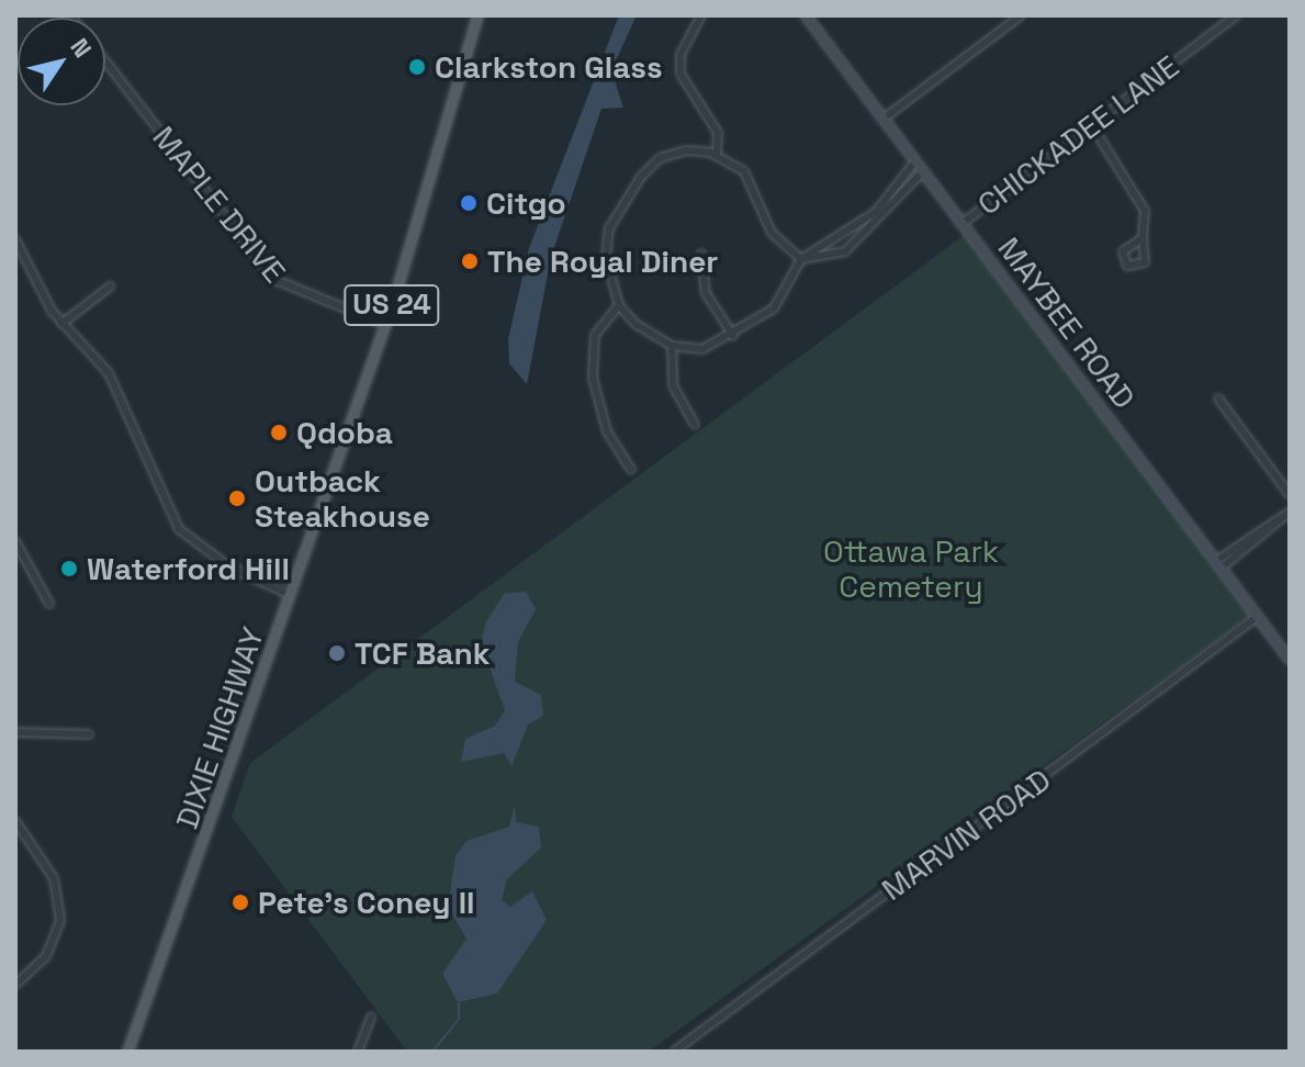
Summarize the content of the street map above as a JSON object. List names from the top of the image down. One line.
{"streets":{"main road":["US 24","MAYBEE ROAD","DIXIE HIGHWAY"],"street":["CHICKADEE LANE","MAPLE DRIVE","MARVIN ROAD"]},"crossings":[["CHICKADEE LANE","MAYBEE ROAD"],["MAPLE DRIVE","DIXIE HIGHWAY"],["MAYBEE ROAD","MARVIN ROAD"]],"parks":["Ottawa Park Cemetery"],"places":["Clarkston Glass","Citgo","The Royal Diner","Qdoba","Outback Steakhouse","Waterford Hill","TCF Bank","Pete's Coney II"],"north":"top right"}
